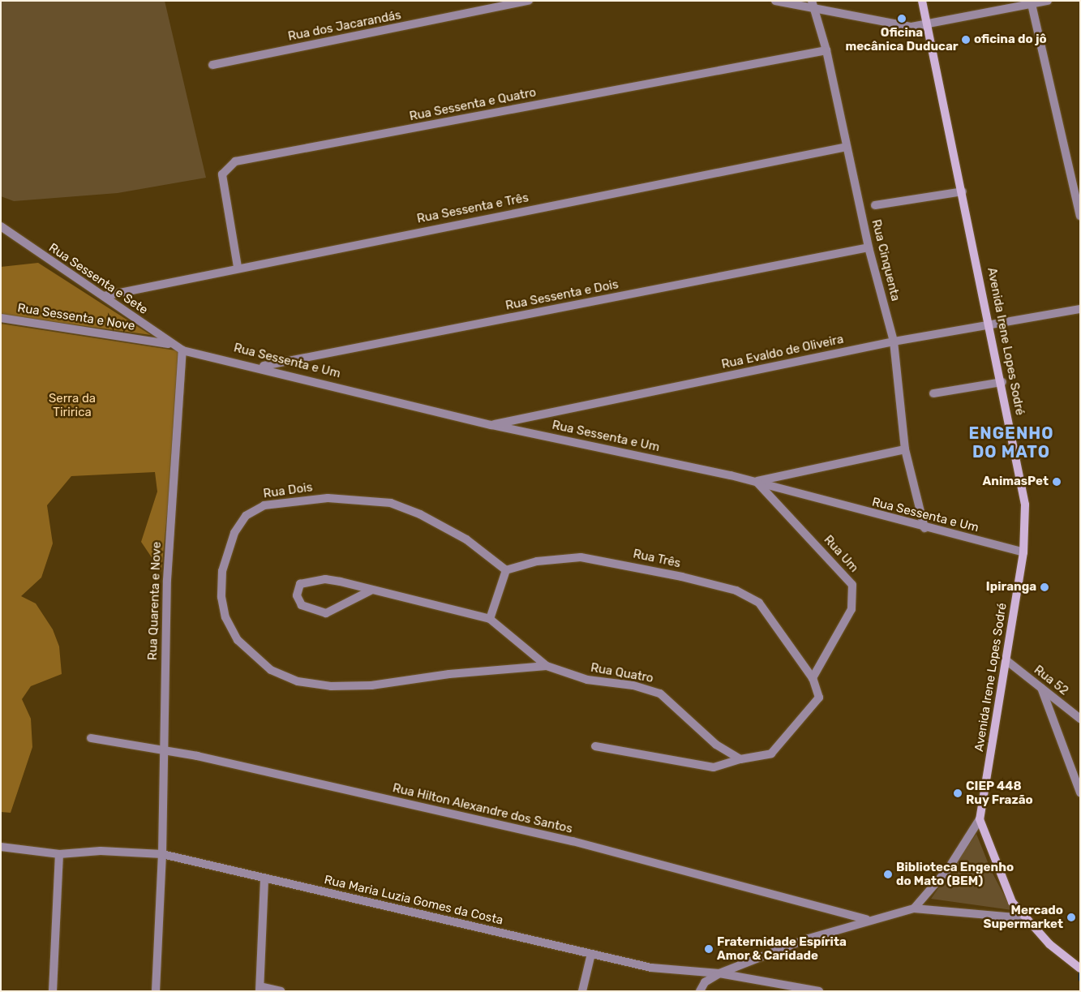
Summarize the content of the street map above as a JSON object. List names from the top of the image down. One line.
{"streets":{"main road":["Avenida Irene Lopes Sodré"],"street":["Rua dos Jacarandás","Rua Sessenta e Quatro","Rua Sessenta e Três","Rua Cinquenta","Rua Sessenta e Sete","Rua Sessenta e Dois","Rua Sessenta e Nove","Rua Evaldo de Oliveira","Rua Sessenta e Um","Rua Dois","Rua Um","Rua Três","Rua Quarenta e Nove","Rua Quatro","Rua 52","Rua Hilton Alexandre dos Santos","Rua Maria Luzia Gomes da Costa"]},"crossings":[["Rua Sessenta e Quatro","Rua Sessenta e Três"],["Rua Sessenta e Quatro","Rua Cinquenta"],["Rua Sessenta e Três","Rua Cinquenta"],["Rua Sessenta e Três","Rua Sessenta e Sete"],["Rua Cinquenta","Rua Sessenta e Dois"],["Rua Cinquenta","Rua Evaldo de Oliveira"],["Rua Cinquenta","Rua Sessenta e Um"],["Rua Sessenta e Sete","Rua Sessenta e Nove"],["Rua Sessenta e Sete","Rua Sessenta e Um"],["Rua Sessenta e Sete","Rua Quarenta e Nove"],["Rua Sessenta e Dois","Rua Sessenta e Um"],["Avenida Irene Lopes Sodré","Rua Evaldo de Oliveira"],["Avenida Irene Lopes Sodré","Rua Sessenta e Um"],["Avenida Irene Lopes Sodré","Rua 52"],["Rua Evaldo de Oliveira","Rua Sessenta e Um"],["Rua Sessenta e Um","Rua Um"],["Rua Sessenta e Um","Rua Quarenta e Nove"],["Rua Dois","Rua Três"],["Rua Dois","Rua Quatro"],["Rua Um","Rua Três"],["Rua Quarenta e Nove","Rua Hilton Alexandre dos Santos"],["Rua Quarenta e Nove","Rua Maria Luzia Gomes da Costa"]],"districts":["ENGENHO DO MATO"],"parks":["Serra da Tiririca"],"places":["Oficina mecânica Duducar","oficina do jô","AnimasPet","Ipiranga","CIEP 448 Ruy Frazão","Biblioteca Engenho do Mato (BEM)","Mercado Supermarket","Fraternidade Espírita Amor & Caridade"]}
